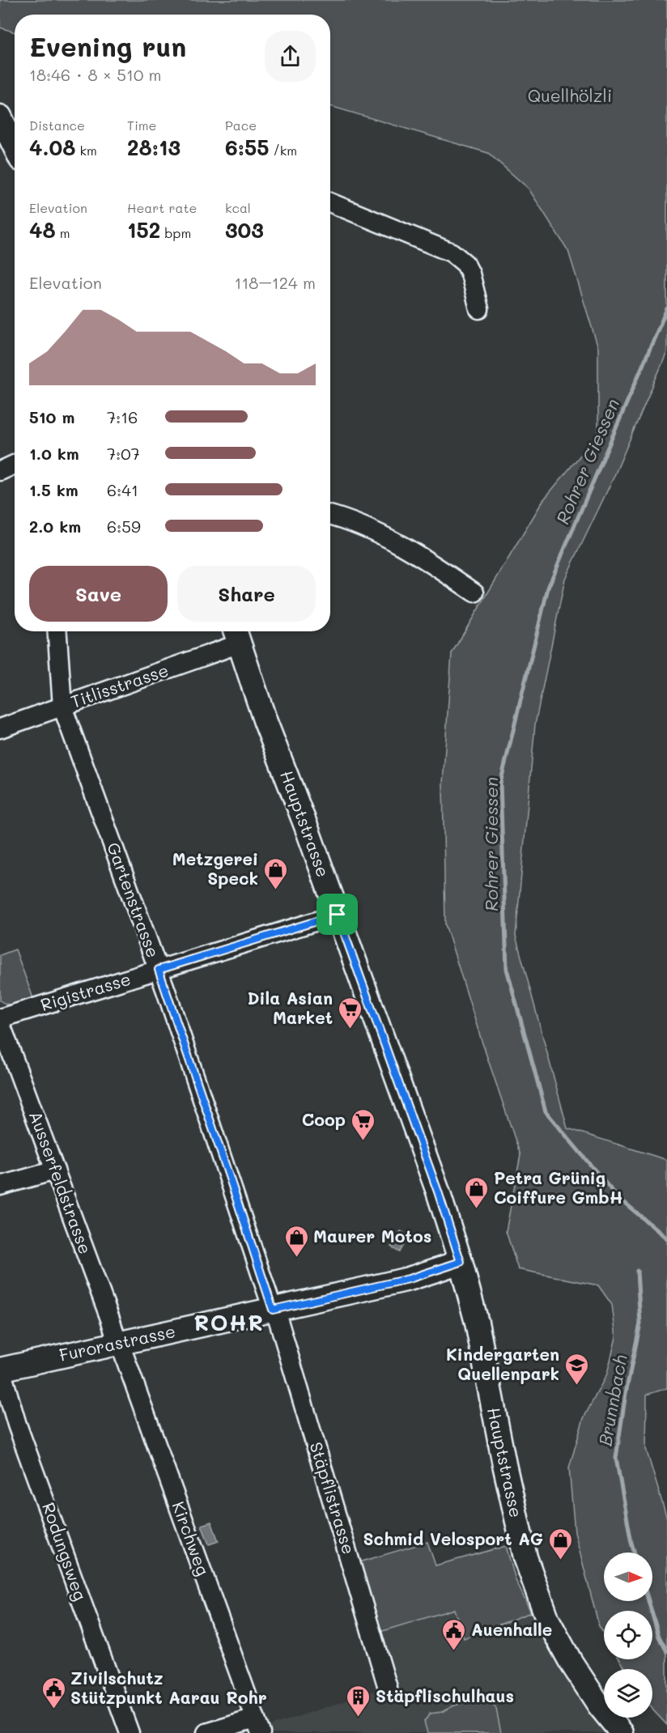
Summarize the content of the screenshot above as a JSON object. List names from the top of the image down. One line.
{"streets":{"main road":["Hauptstrasse","Furorastrasse"],"street":["Titlisstrasse","Gartenstrasse","Rigistrasse","Ausserfeldstrasse","Stäpflistrasse","Kirchweg","Rodungsweg"]},"crossings":[["Titlisstrasse","Hauptstrasse"],["Titlisstrasse","Gartenstrasse"],["Hauptstrasse","Rigistrasse"],["Hauptstrasse","Furorastrasse"],["Gartenstrasse","Rigistrasse"],["Gartenstrasse","Furorastrasse"],["Gartenstrasse","Stäpflistrasse"],["Ausserfeldstrasse","Furorastrasse"],["Ausserfeldstrasse","Kirchweg"],["Furorastrasse","Stäpflistrasse"],["Furorastrasse","Kirchweg"],["Furorastrasse","Rodungsweg"]],"districts":["ROHR"],"water":["Rohrer Giessen","Brunnbach"],"parks":["Quellhölzli"],"places":{"shop":["Metzgerei Speck","Petra Grünig Coiffure GmbH","Maurer Motos","Schmid Velosport AG"],"supermarket":["Dila Asian Market","Coop"],"school or university":["Kindergarten Quellenpark"],"public building":["Auenhalle","Zivilschutz Stützpunkt Aarau Rohr"],"building":["Stäpflischulhaus"]},"north":"right","page":{"heading":["Evening run","18:46 · 8 × 510 m"],"stats":[["Distance","4.08 km"],["Time","28:13"],["Pace","6:55 /km"],["Elevation","48 m"],["Heart rate","152 bpm"],["kcal","303"]],"chart":["Elevation","118–124 m"],"list":[{"name":"510 m","note":"7:16"},{"name":"1.0 km","note":"7:07"},{"name":"1.5 km","note":"6:41"},{"name":"2.0 km","note":"6:59"}],"buttons":["Save","Share"]}}
